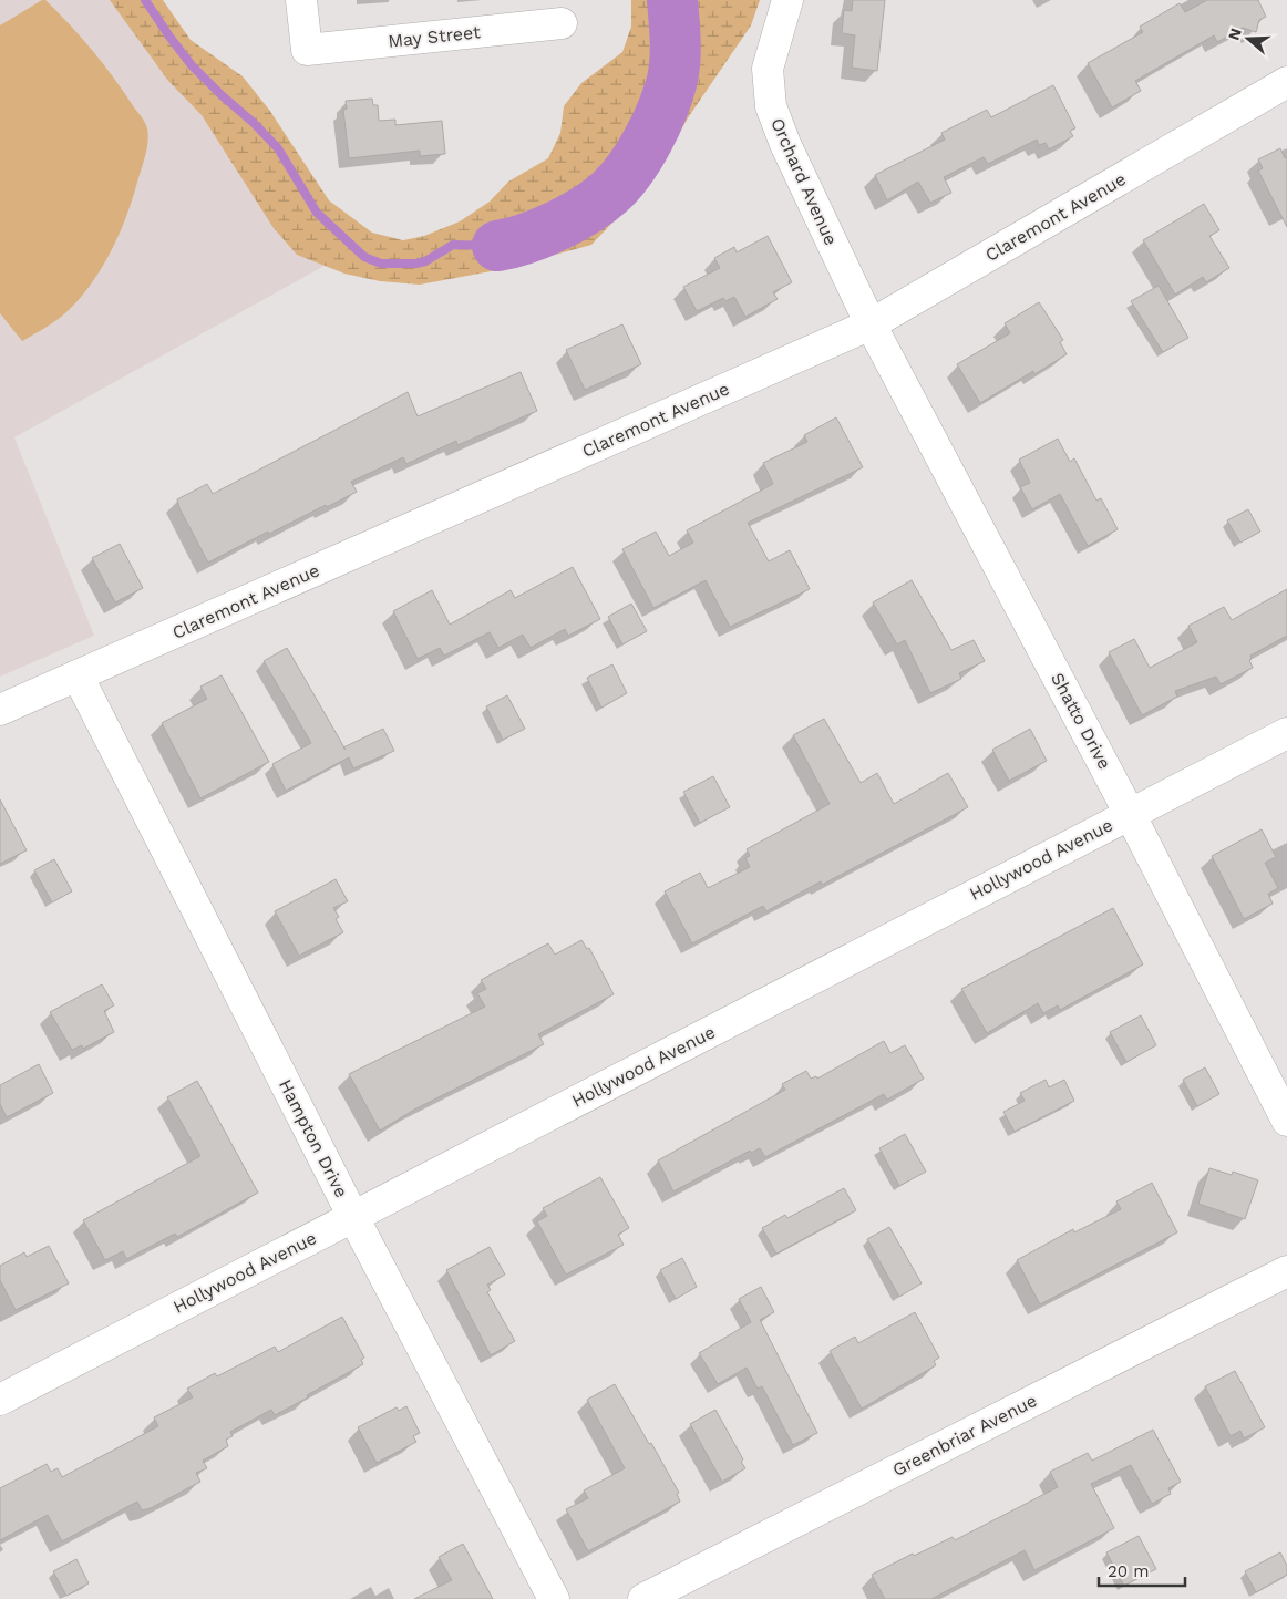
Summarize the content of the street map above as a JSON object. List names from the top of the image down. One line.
{"streets":{"street":["May Street","Orchard Avenue","Claremont Avenue","Shatto Drive","Hollywood Avenue","Hampton Drive","Greenbriar Avenue"]},"crossings":[["Orchard Avenue","Claremont Avenue"],["Orchard Avenue","Shatto Drive"],["Claremont Avenue","Shatto Drive"],["Claremont Avenue","Hampton Drive"],["Shatto Drive","Hollywood Avenue"],["Hollywood Avenue","Hampton Drive"]],"scale_bar":"20 m","north":"left"}
